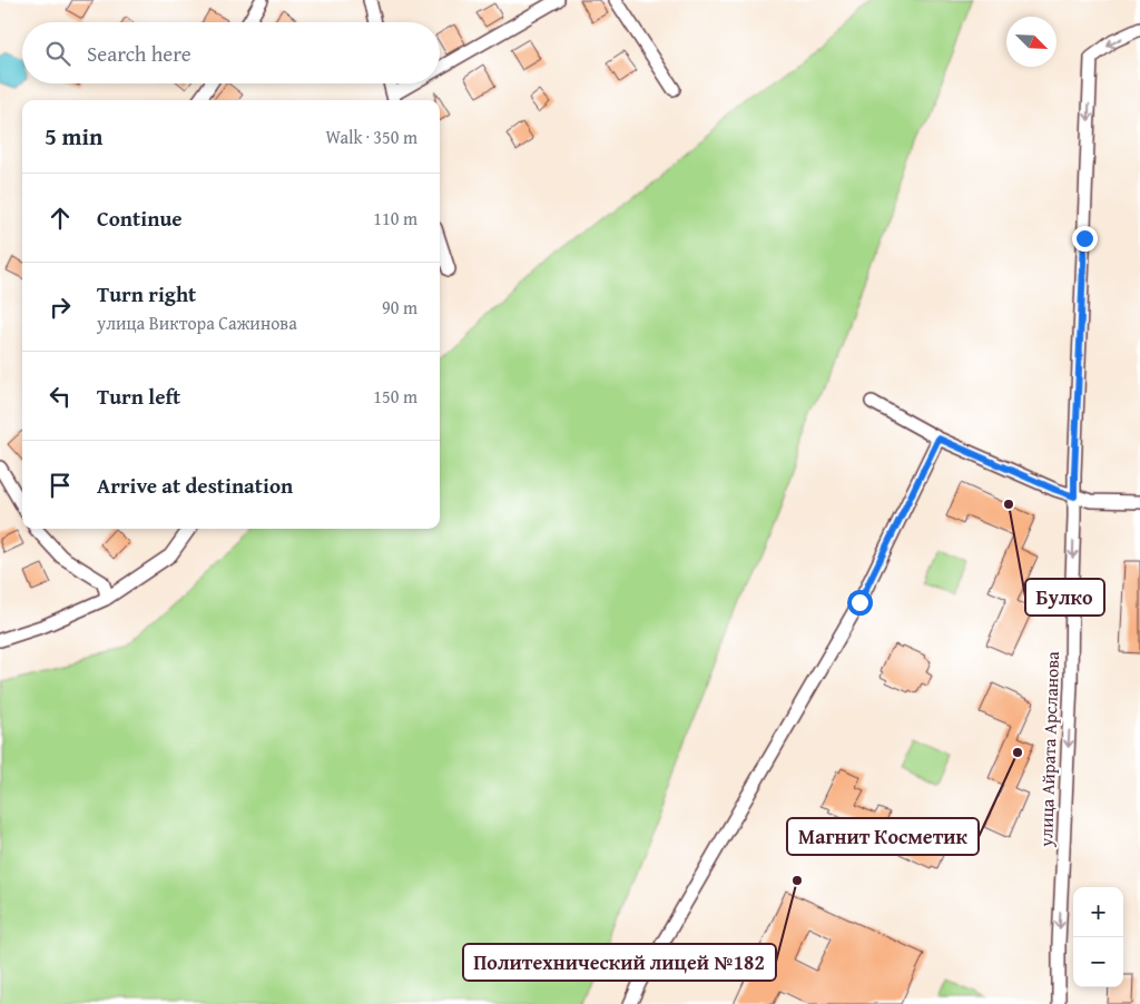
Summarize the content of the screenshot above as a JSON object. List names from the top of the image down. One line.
{"streets":{"street":["улица Айрата Арсланова"]},"one_way":["улица Айрата Арсланова"],"places":["Булко","Магнит Косметик","Политехнический лицей №182"],"north":"bottom right","page":{"search":"Search here","heading":["5 min","Walk · 350 m"],"list":[["Continue","110 m"],["Turn right","улица Виктора Сажинова","90 m"],["Turn left","150 m"],"Arrive at destination"],"map_buttons":["+","−"]}}
